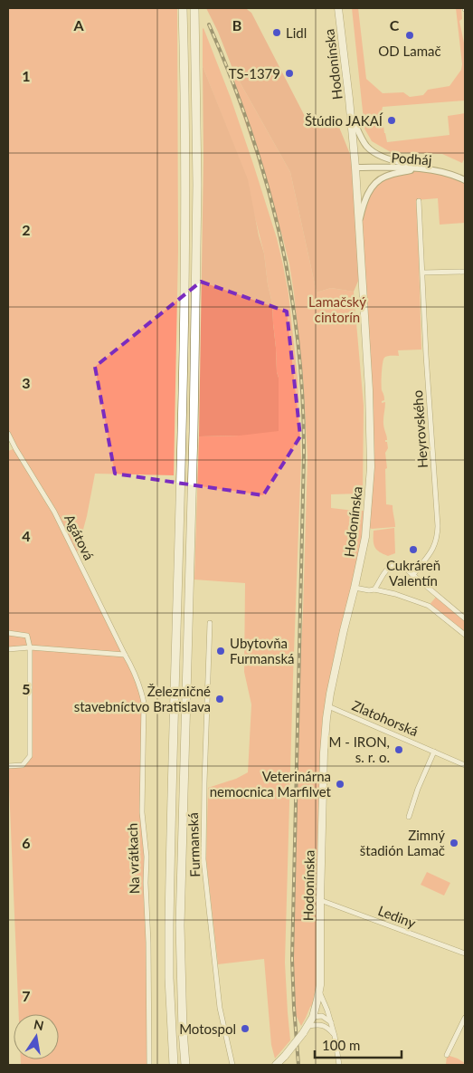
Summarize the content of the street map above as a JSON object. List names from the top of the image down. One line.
{"streets":{"main road":["Hodonínska"],"street":["Podháj","Heyrovského","Agátová","Zlatohorská","Furmanská","Na vrátkach","Lediny"]},"crossings":[["Hodonínska","Podháj"],["Hodonínska","Zlatohorská"],["Hodonínska","Lediny"],["Agátová","Na vrátkach"]],"parks":["Lamačský cintorín"],"places":["Lidl","OD Lamač","TS-1379","Štúdio JAKAÍ","Cukráreň Valentín","Ubytovňa Furmanská","Železničné stavebníctvo Bratislava","M - IRON, s. r. o.","Veterinárna nemocnica Marfilvet","Zimný štadión Lamač","Motospol"],"scale_bar":"100 m","north":"top","grid":{"columns":["A","B","C"],"rows":["1","2","3","4","5","6","7"]}}
